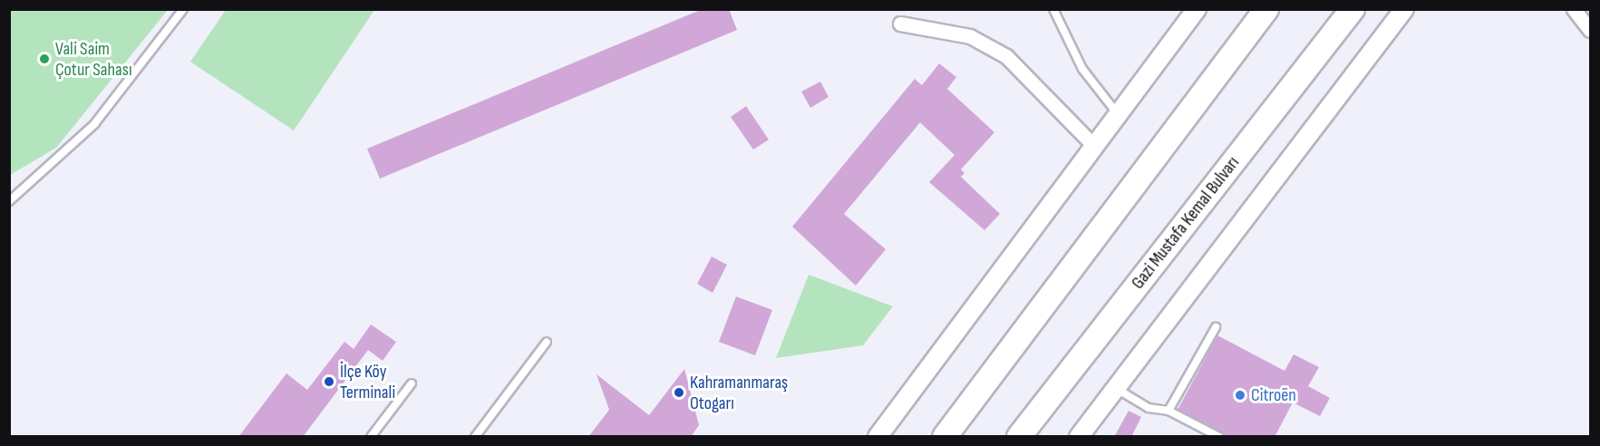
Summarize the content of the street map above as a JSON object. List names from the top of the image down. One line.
{"streets":{"highway":["Gazi Mustafa Kemal Bulvarı"]},"places":["Vali Saim Çotur Sahası","İlçe Köy Terminali","Kahramanmaraş Otogarı","Citroën"]}
